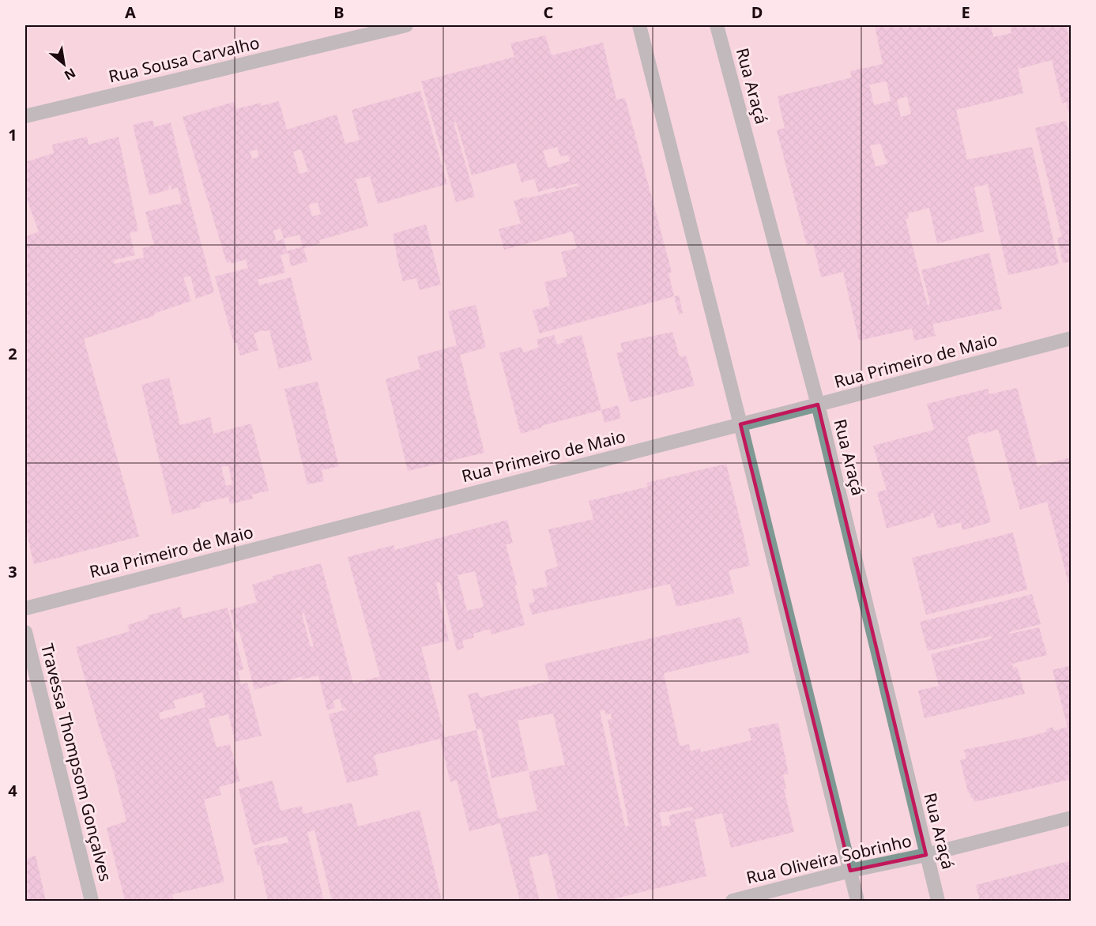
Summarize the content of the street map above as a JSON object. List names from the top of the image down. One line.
{"streets":{"street":["Rua Sousa Carvalho","Rua Araçá","Rua Primeiro de Maio","Travessa Thompsom Gonçalves","Rua Oliveira Sobrinho"]},"crossings":[["Rua Araçá","Rua Primeiro de Maio"],["Rua Araçá","Rua Oliveira Sobrinho"]],"north":"bottom right","grid":{"columns":["A","B","C","D","E"],"rows":["1","2","3","4"]}}
